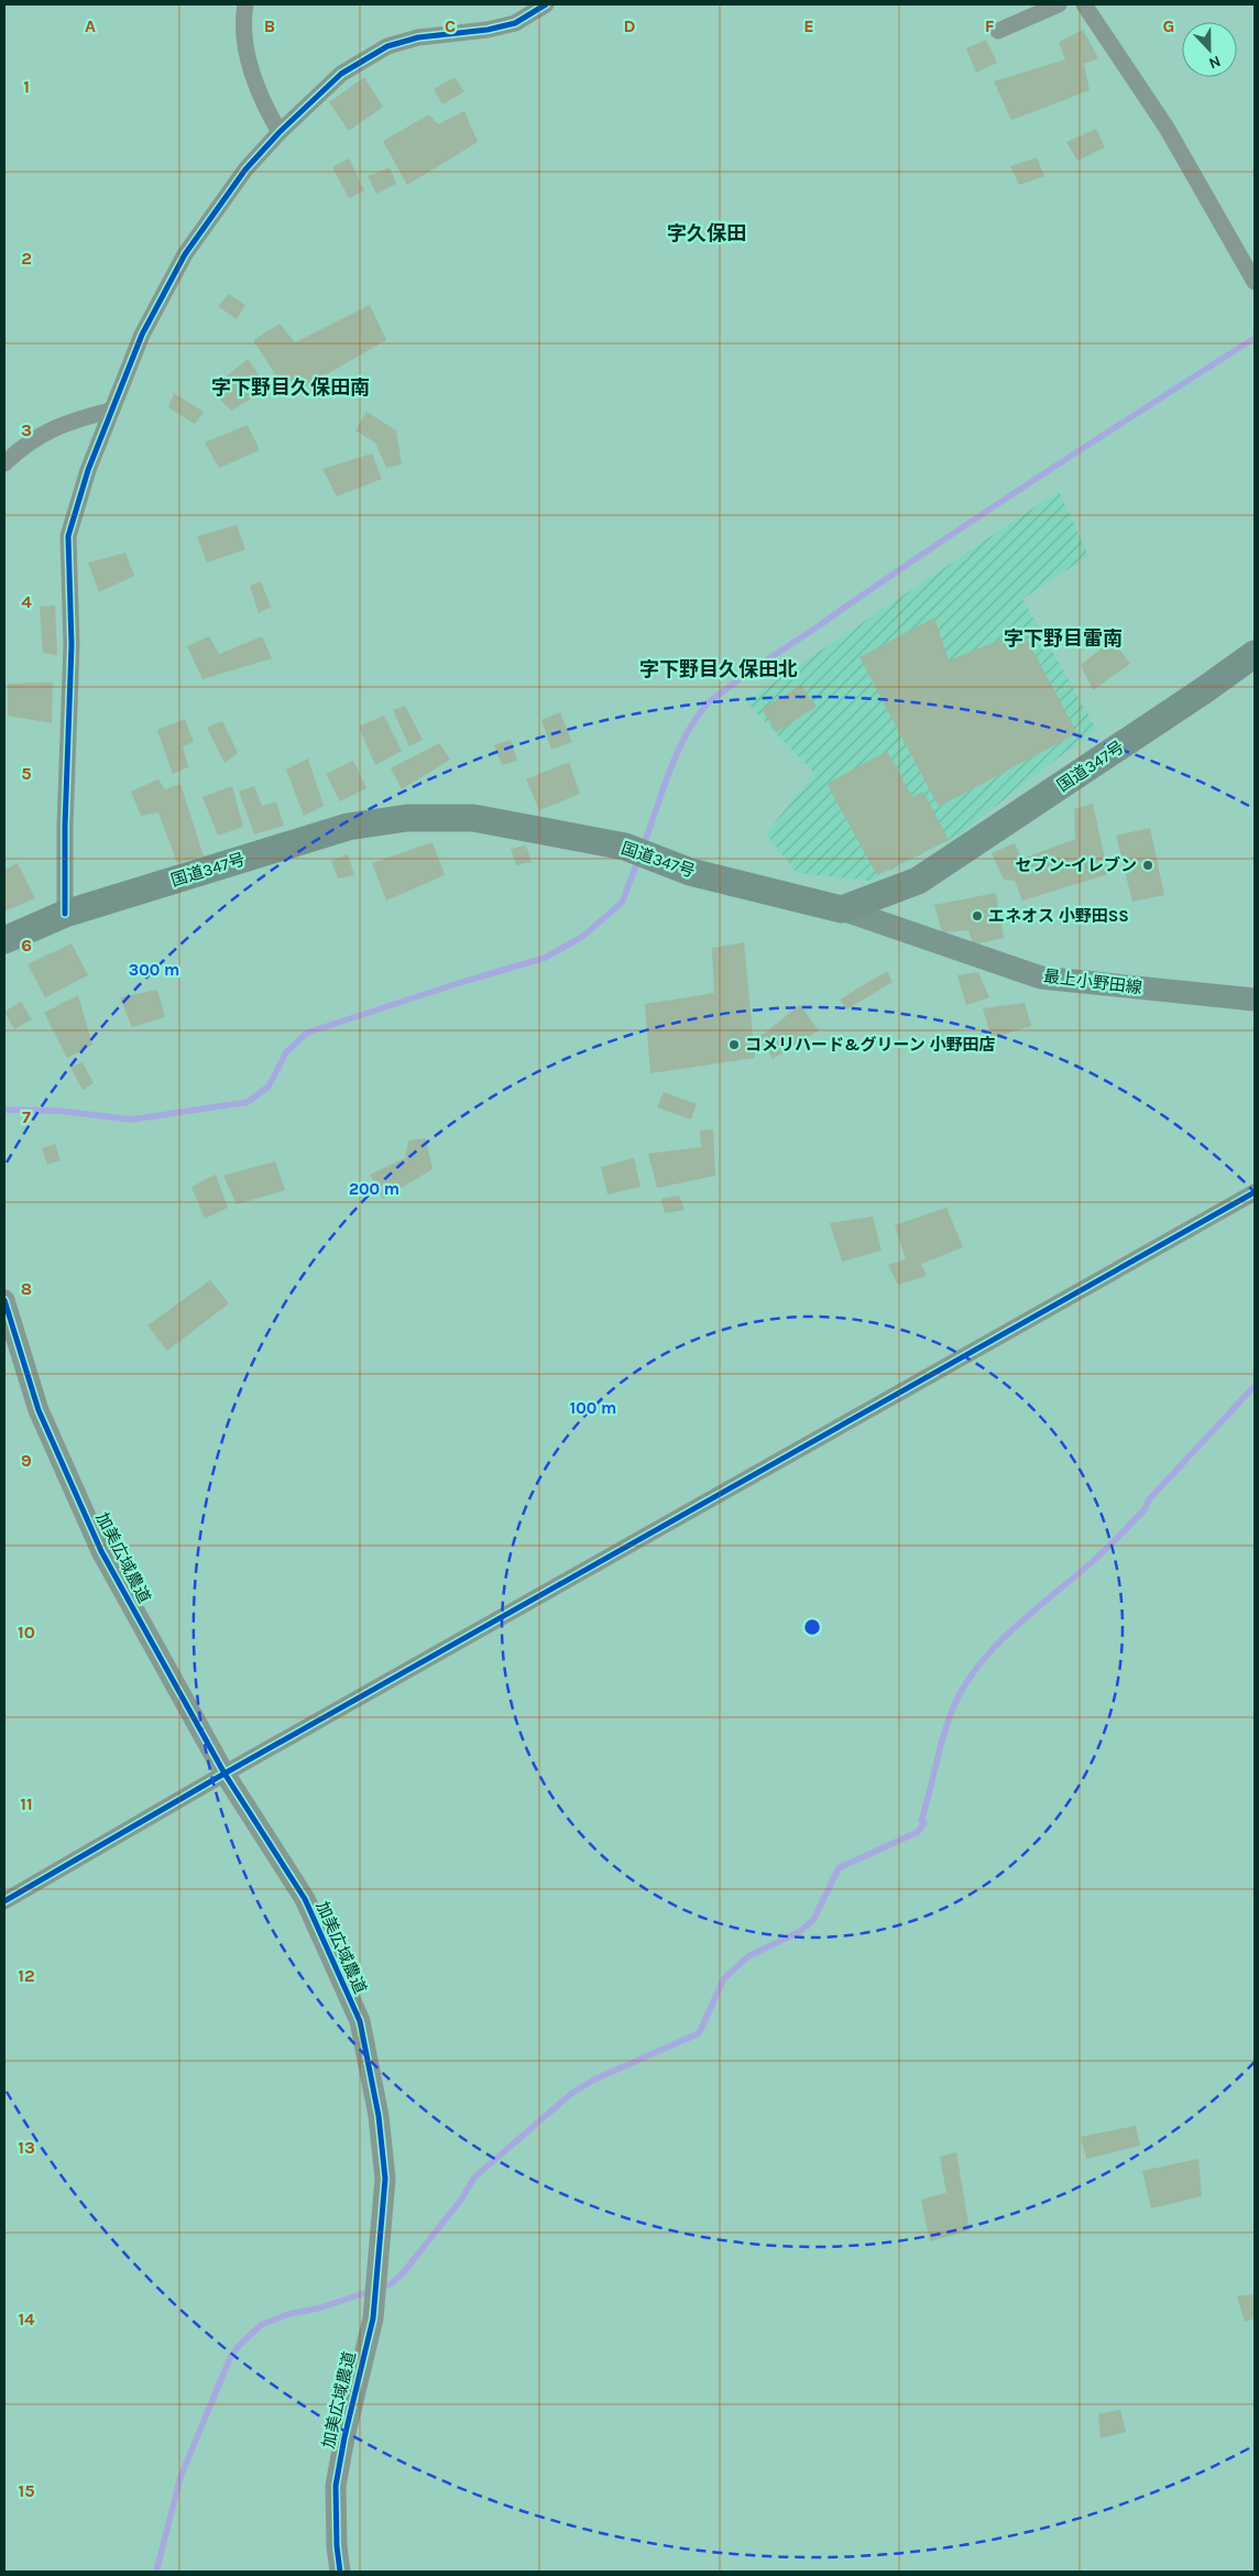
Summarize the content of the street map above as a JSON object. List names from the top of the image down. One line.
{"streets":{"highway":["国道347号"],"main road":["最上小野田線"],"street":["加美広域農道"]},"crossings":[["国道347号","最上小野田線"]],"districts":["字久保田","字下野目久保田南","字下野目雷南","字下野目久保田北"],"places":["セブン-イレブン","エネオス 小野田SS","コメリハード&グリーン 小野田店"],"north":"bottom","grid":{"columns":["A","B","C","D","E","F","G"],"rows":["1","2","3","4","5","6","7","8","9","10","11","12","13","14","15"]},"rings":["300 m","200 m","100 m"]}
